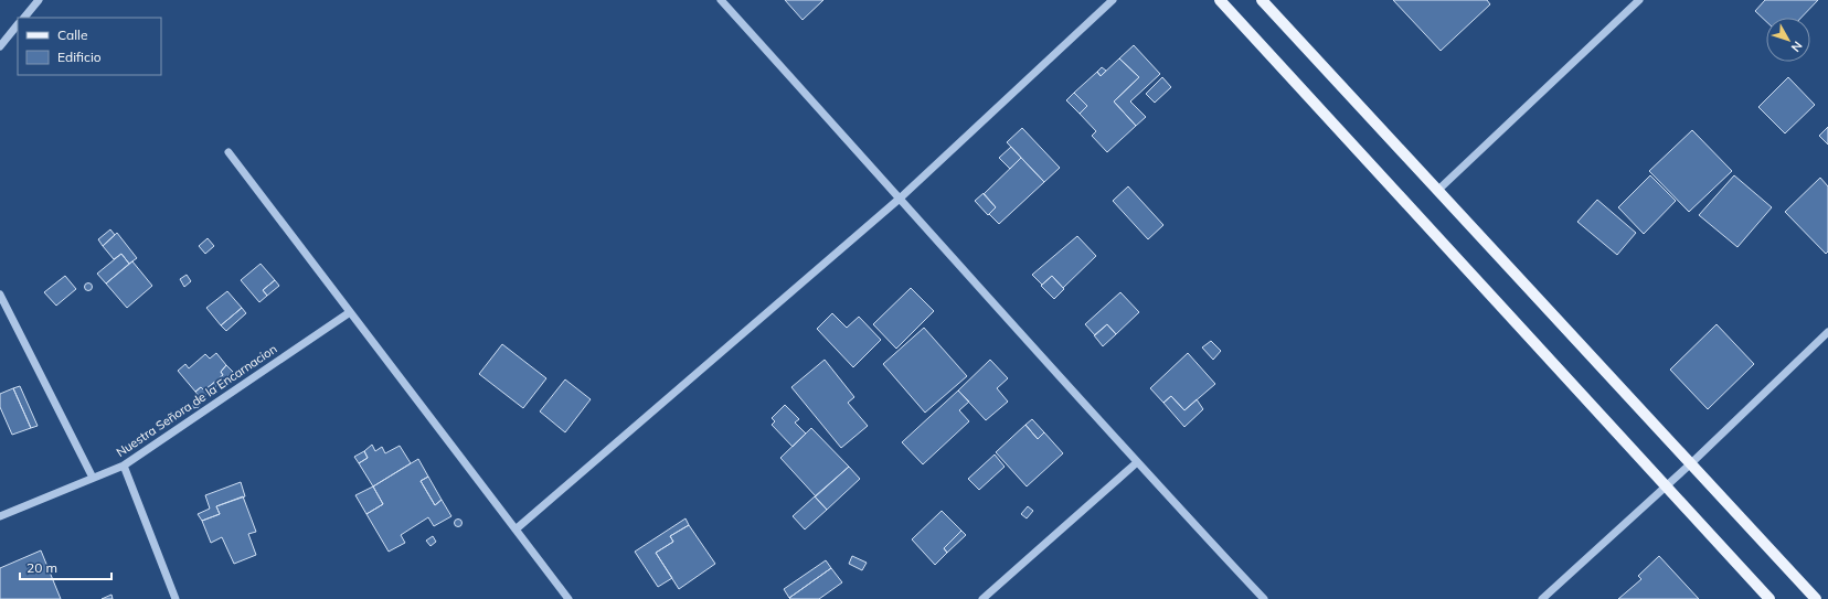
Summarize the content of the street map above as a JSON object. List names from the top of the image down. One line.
{"streets":{"street":["Nuestra Señora de la Encarnacion"]},"legend":["Calle","Edificio"],"scale_bar":"20 m","north":"bottom right"}
